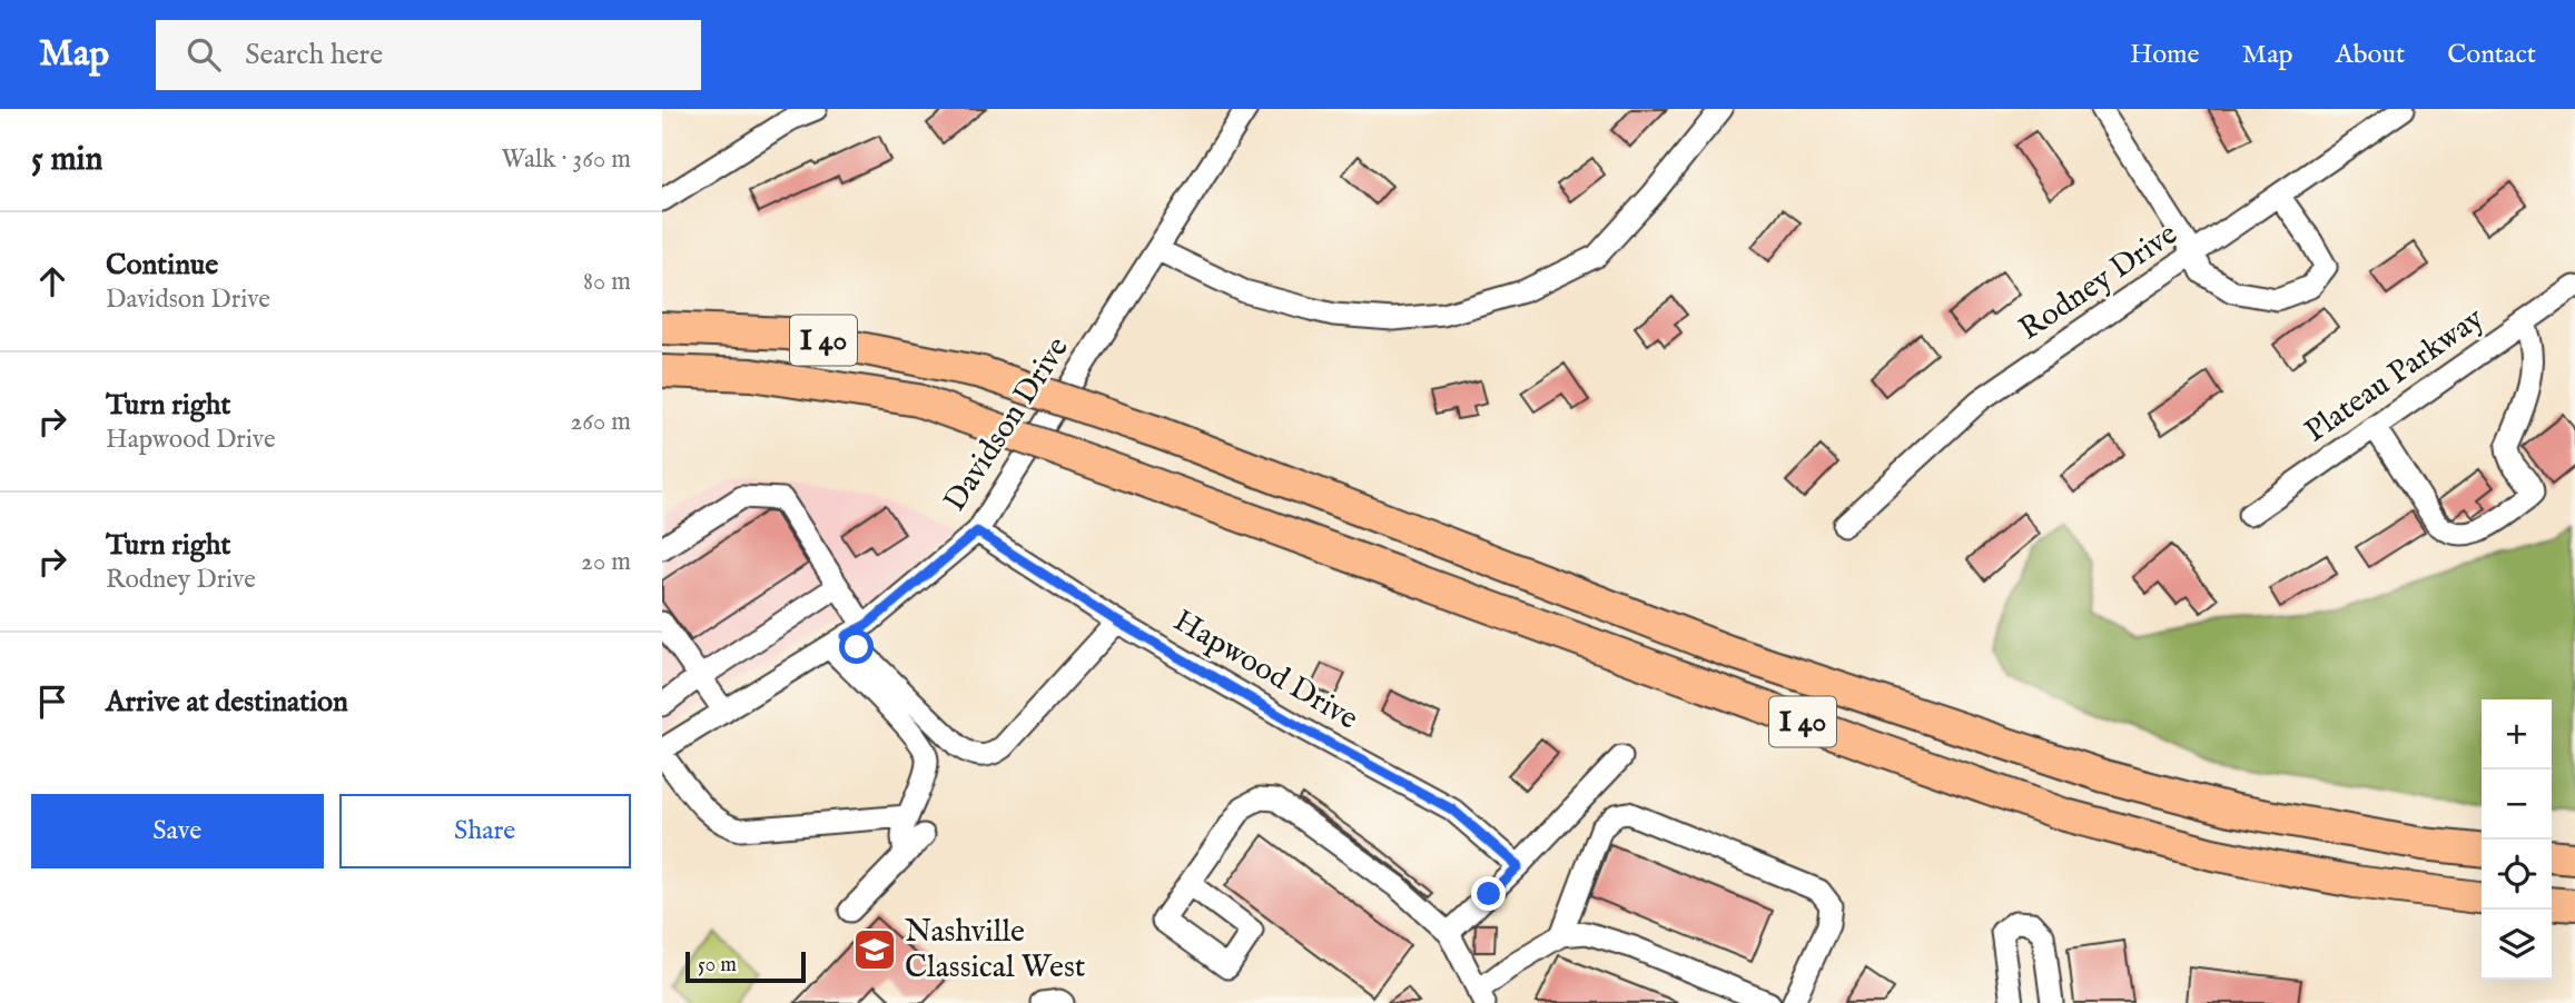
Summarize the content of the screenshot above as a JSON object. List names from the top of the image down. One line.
{"streets":{"highway":["I 40"],"street":["Rodney Drive","Plateau Parkway","Davidson Drive","Hapwood Drive"]},"crossings":[["Davidson Drive","Hapwood Drive"]],"places":{"school or university":["Nashville Classical West"]},"scale_bar":"50 m","page":{"header":"Map","search":"Search here","nav":["Home","Map","About","Contact"],"heading":["5 min","Walk · 360 m"],"list":[["Continue","Davidson Drive","80 m"],["Turn right","Hapwood Drive","260 m"],["Turn right","Rodney Drive","20 m"],"Arrive at destination"],"map_buttons":["+","−"],"buttons":["Save","Share"],"scale":"50 m"}}
